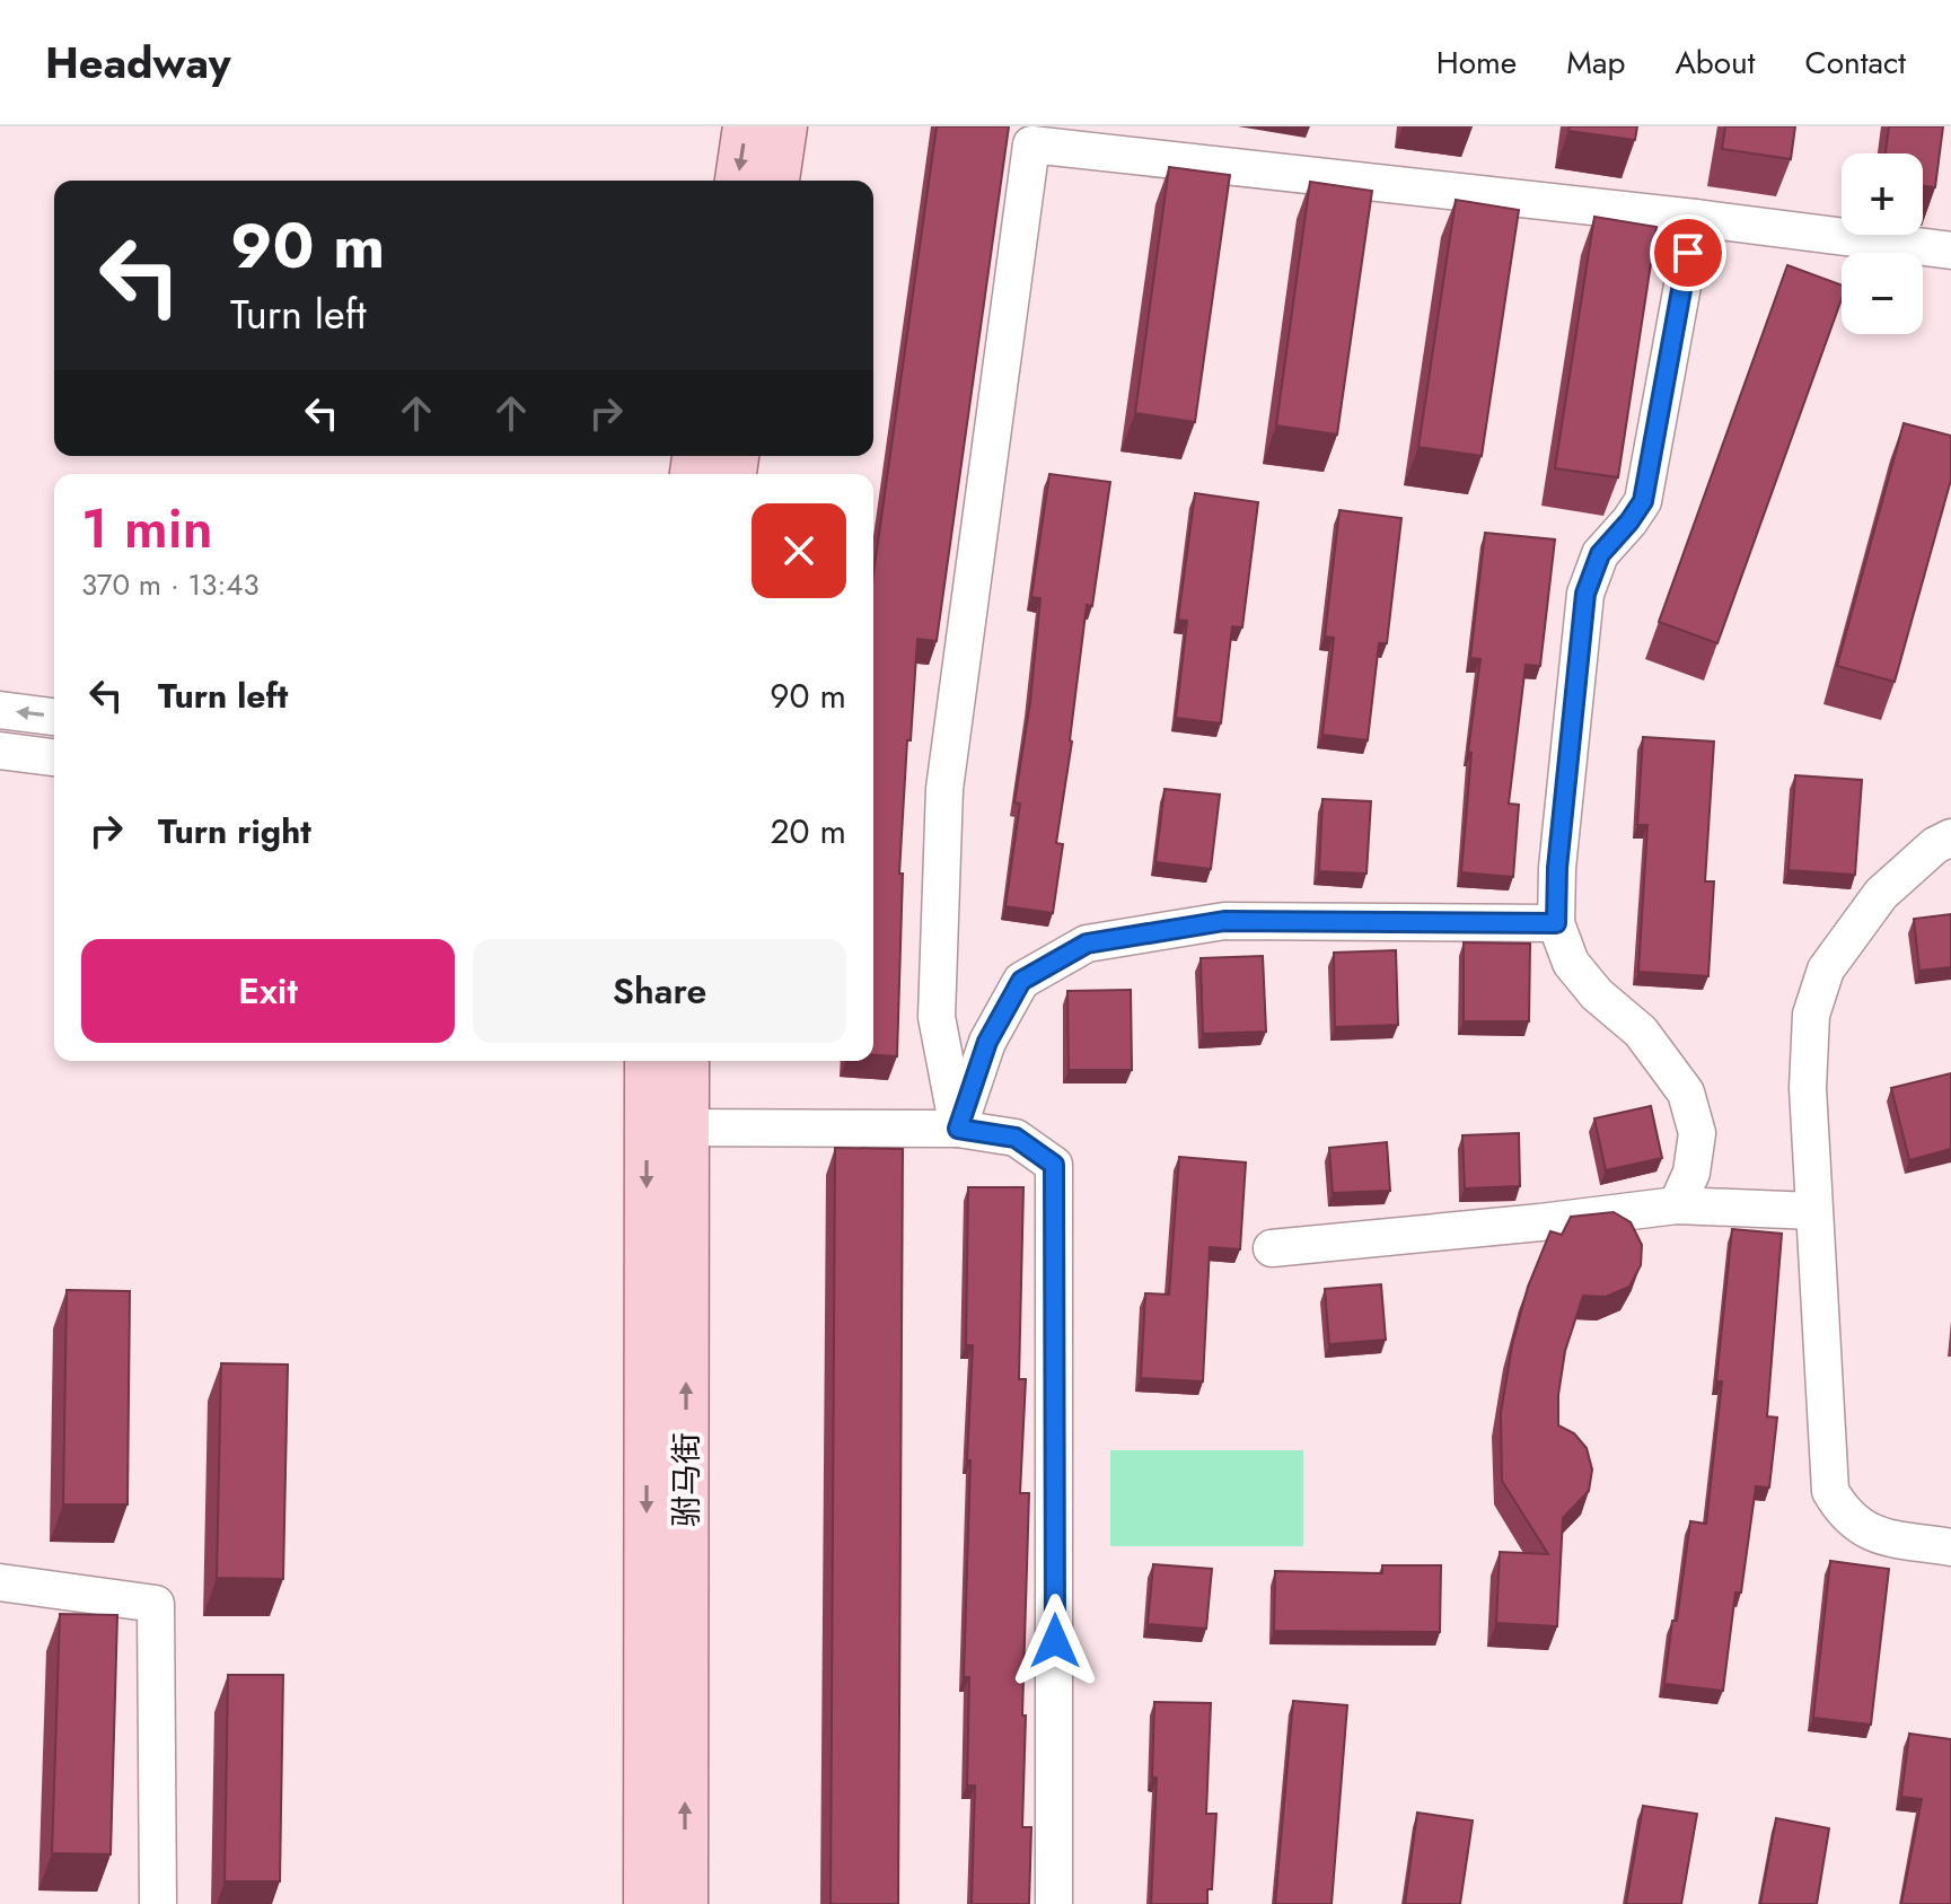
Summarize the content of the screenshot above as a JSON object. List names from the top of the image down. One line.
{"streets":{"main road":["驸马街"]},"page":{"header":"Headway","nav":["Home","Map","About","Contact"],"map_buttons":["+","−"],"turn":["90 m","Turn left"],"heading":["1 min","370 m · 13:43"],"list":[{"name":"Turn left","value":"90 m"},{"name":"Turn right","value":"20 m"}],"buttons":["Exit","Share"]}}
